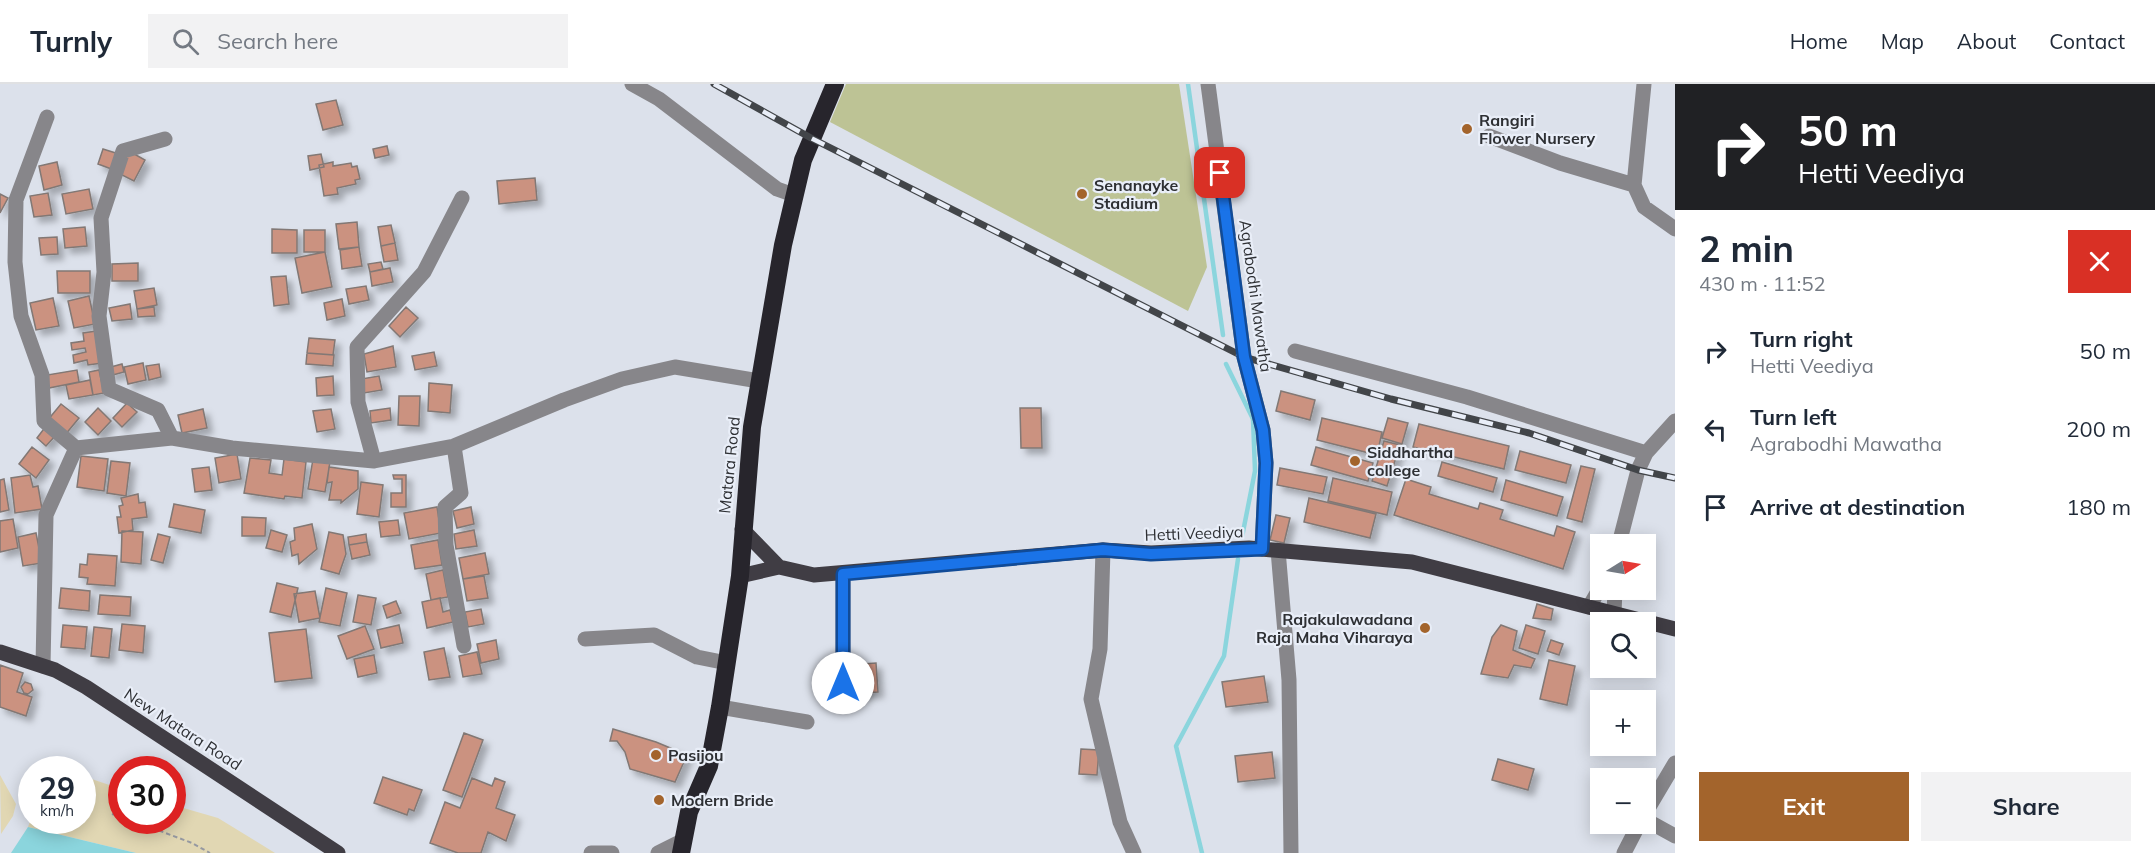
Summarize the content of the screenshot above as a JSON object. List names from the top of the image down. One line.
{"streets":{"highway":["Matara Road"],"main road":["Hetti Veediya","New Matara Road"],"street":["Agrabodhi Mawatha"]},"crossings":[["Agrabodhi Mawatha","Hetti Veediya"],["Matara Road","Hetti Veediya"]],"places":["Rangiri Flower Nursery","Senanayke Stadium","Siddhartha college","Rajakulawadana Raja Maha Viharaya","Pasijou","Modern Bride"],"north":"right","page":{"header":"Turnly","search":"Search here","nav":["Home","Map","About","Contact"],"turn":["50 m","Hetti Veediya"],"heading":["2 min","430 m · 11:52"],"list":[{"name":"Turn right","note":"Hetti Veediya","value":"50 m"},{"name":"Turn left","note":"Agrabodhi Mawatha","value":"200 m"},{"name":"Arrive at destination","value":"180 m"}],"map_buttons":["+","−"],"speed":"29 km/h","limit":"30","buttons":["Exit","Share"]}}
